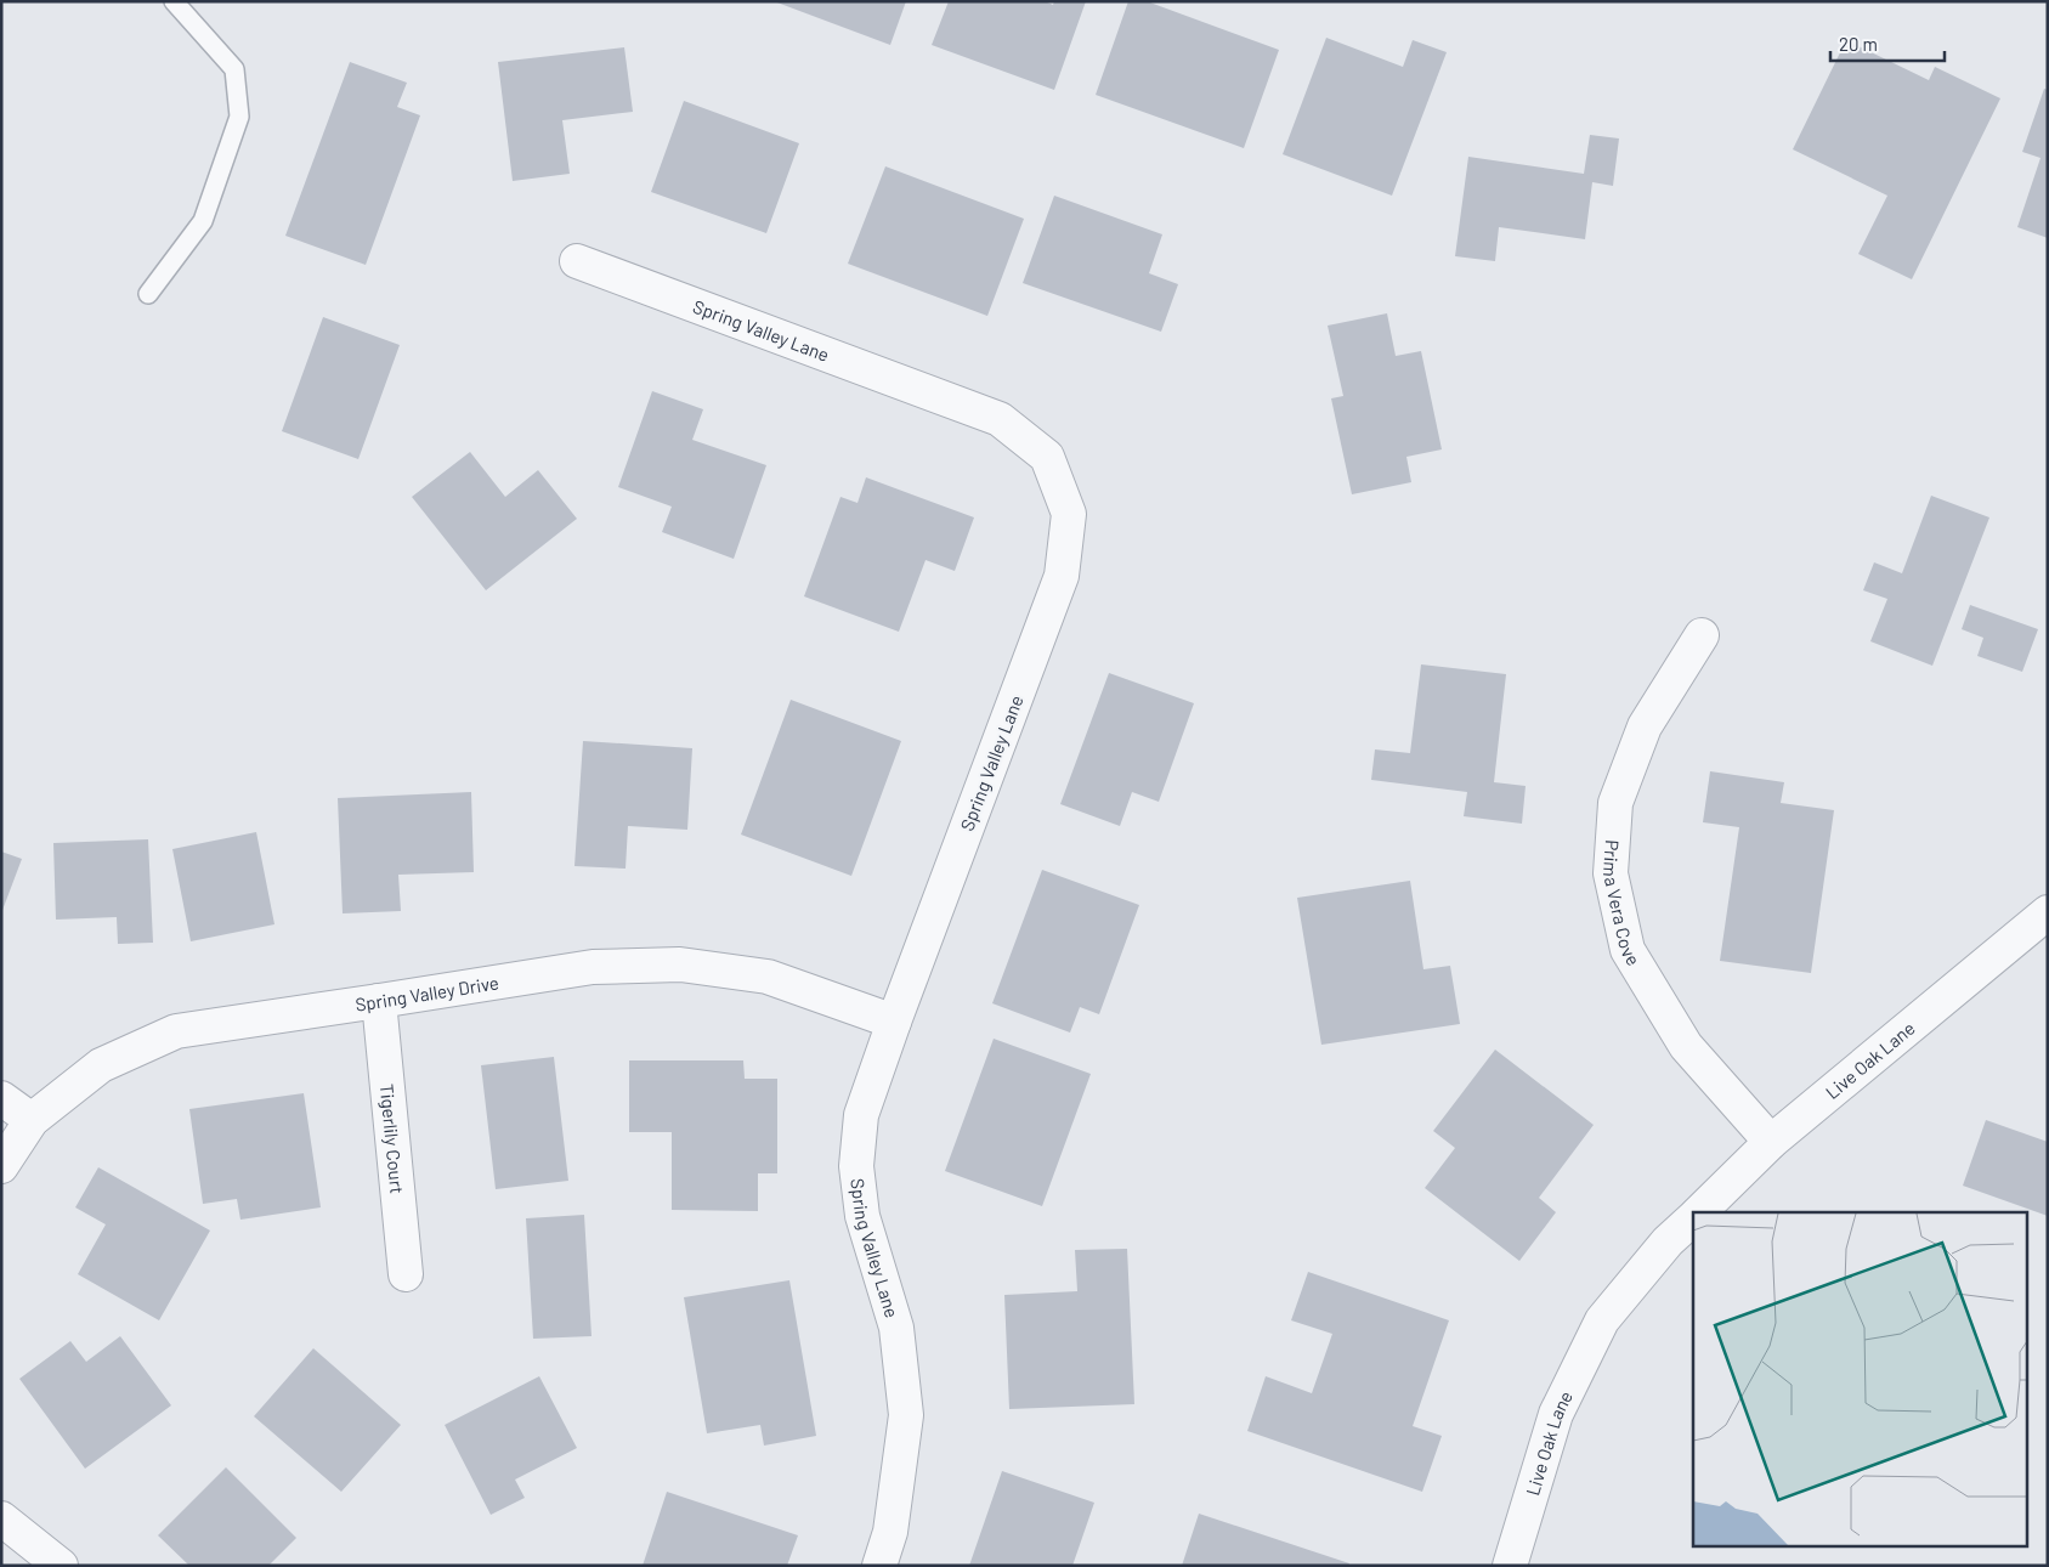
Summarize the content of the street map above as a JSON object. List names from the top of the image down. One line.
{"streets":{"street":["Spring Valley Lane","Prima Vera Cove","Spring Valley Drive","Live Oak Lane","Tigerlily Court"]},"crossings":[["Spring Valley Lane","Spring Valley Drive"],["Prima Vera Cove","Live Oak Lane"],["Spring Valley Drive","Tigerlily Court"]],"scale_bar":"20 m"}
